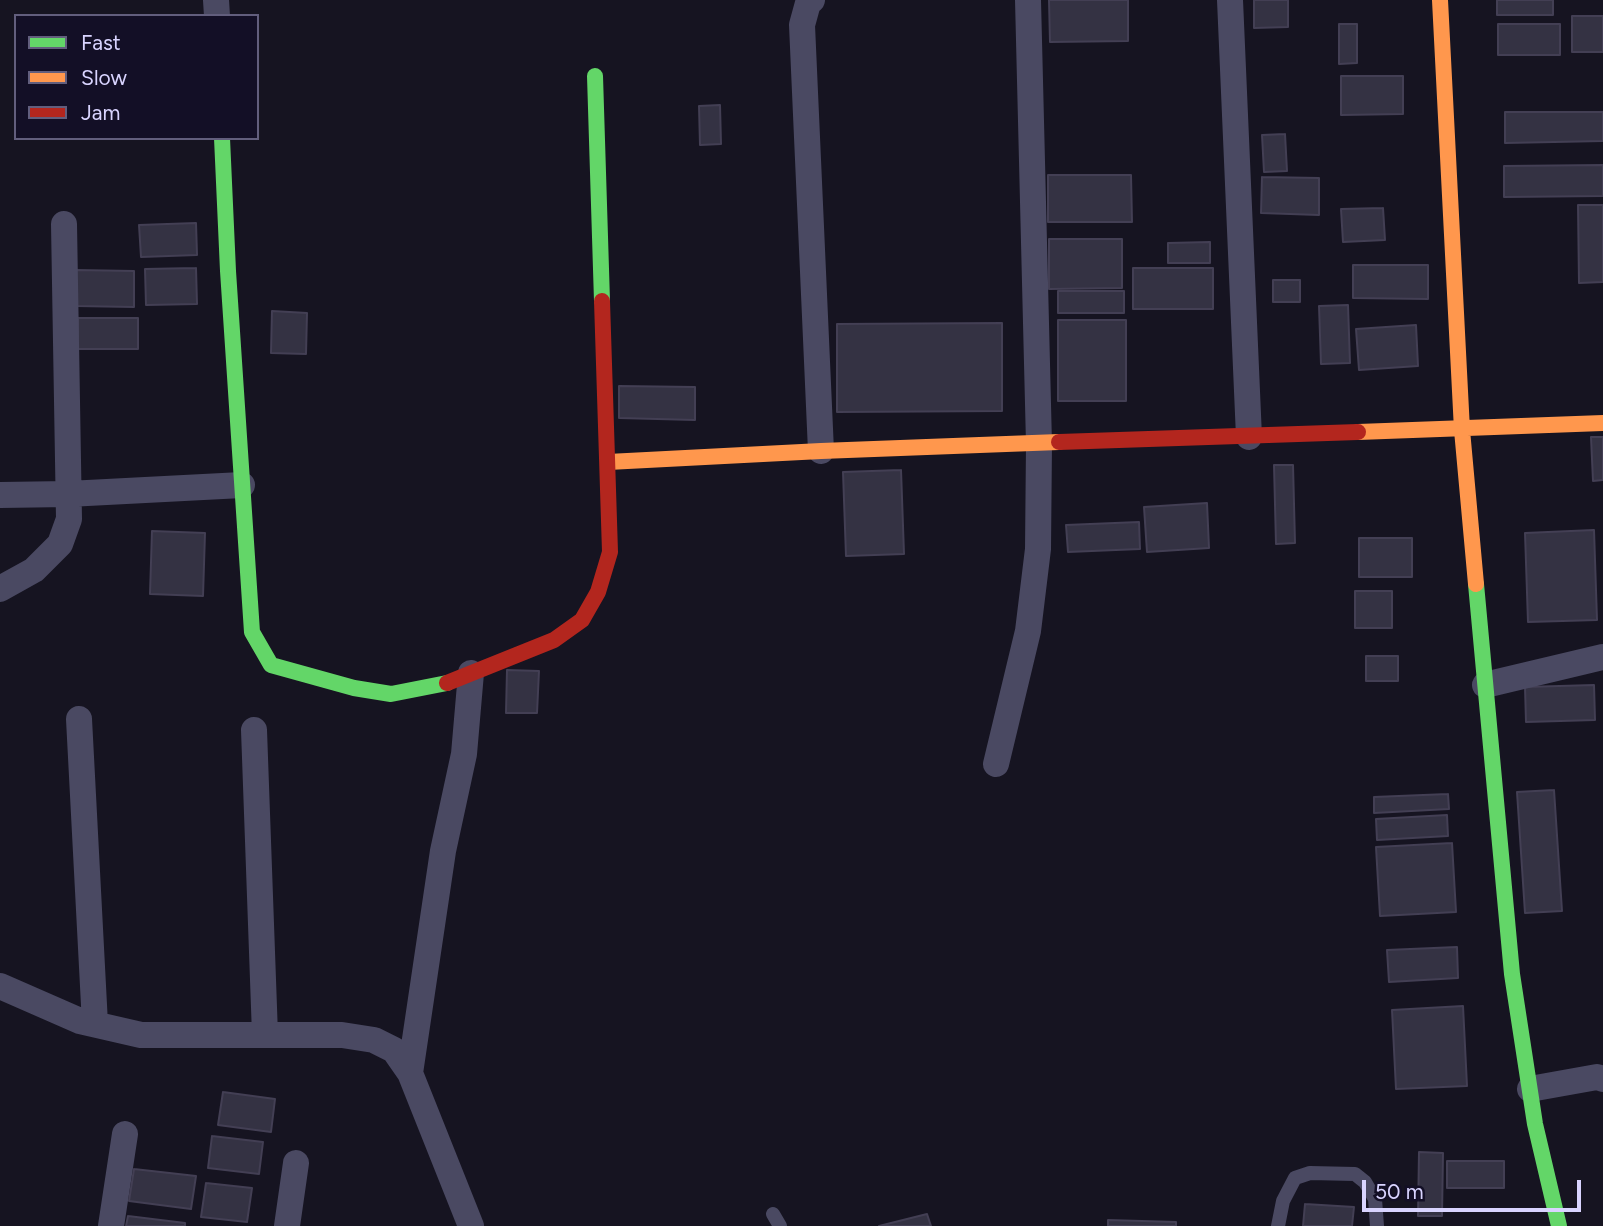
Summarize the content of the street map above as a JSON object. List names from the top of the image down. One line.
{"legend":["Fast","Slow","Jam"],"scale_bar":"50 m"}
